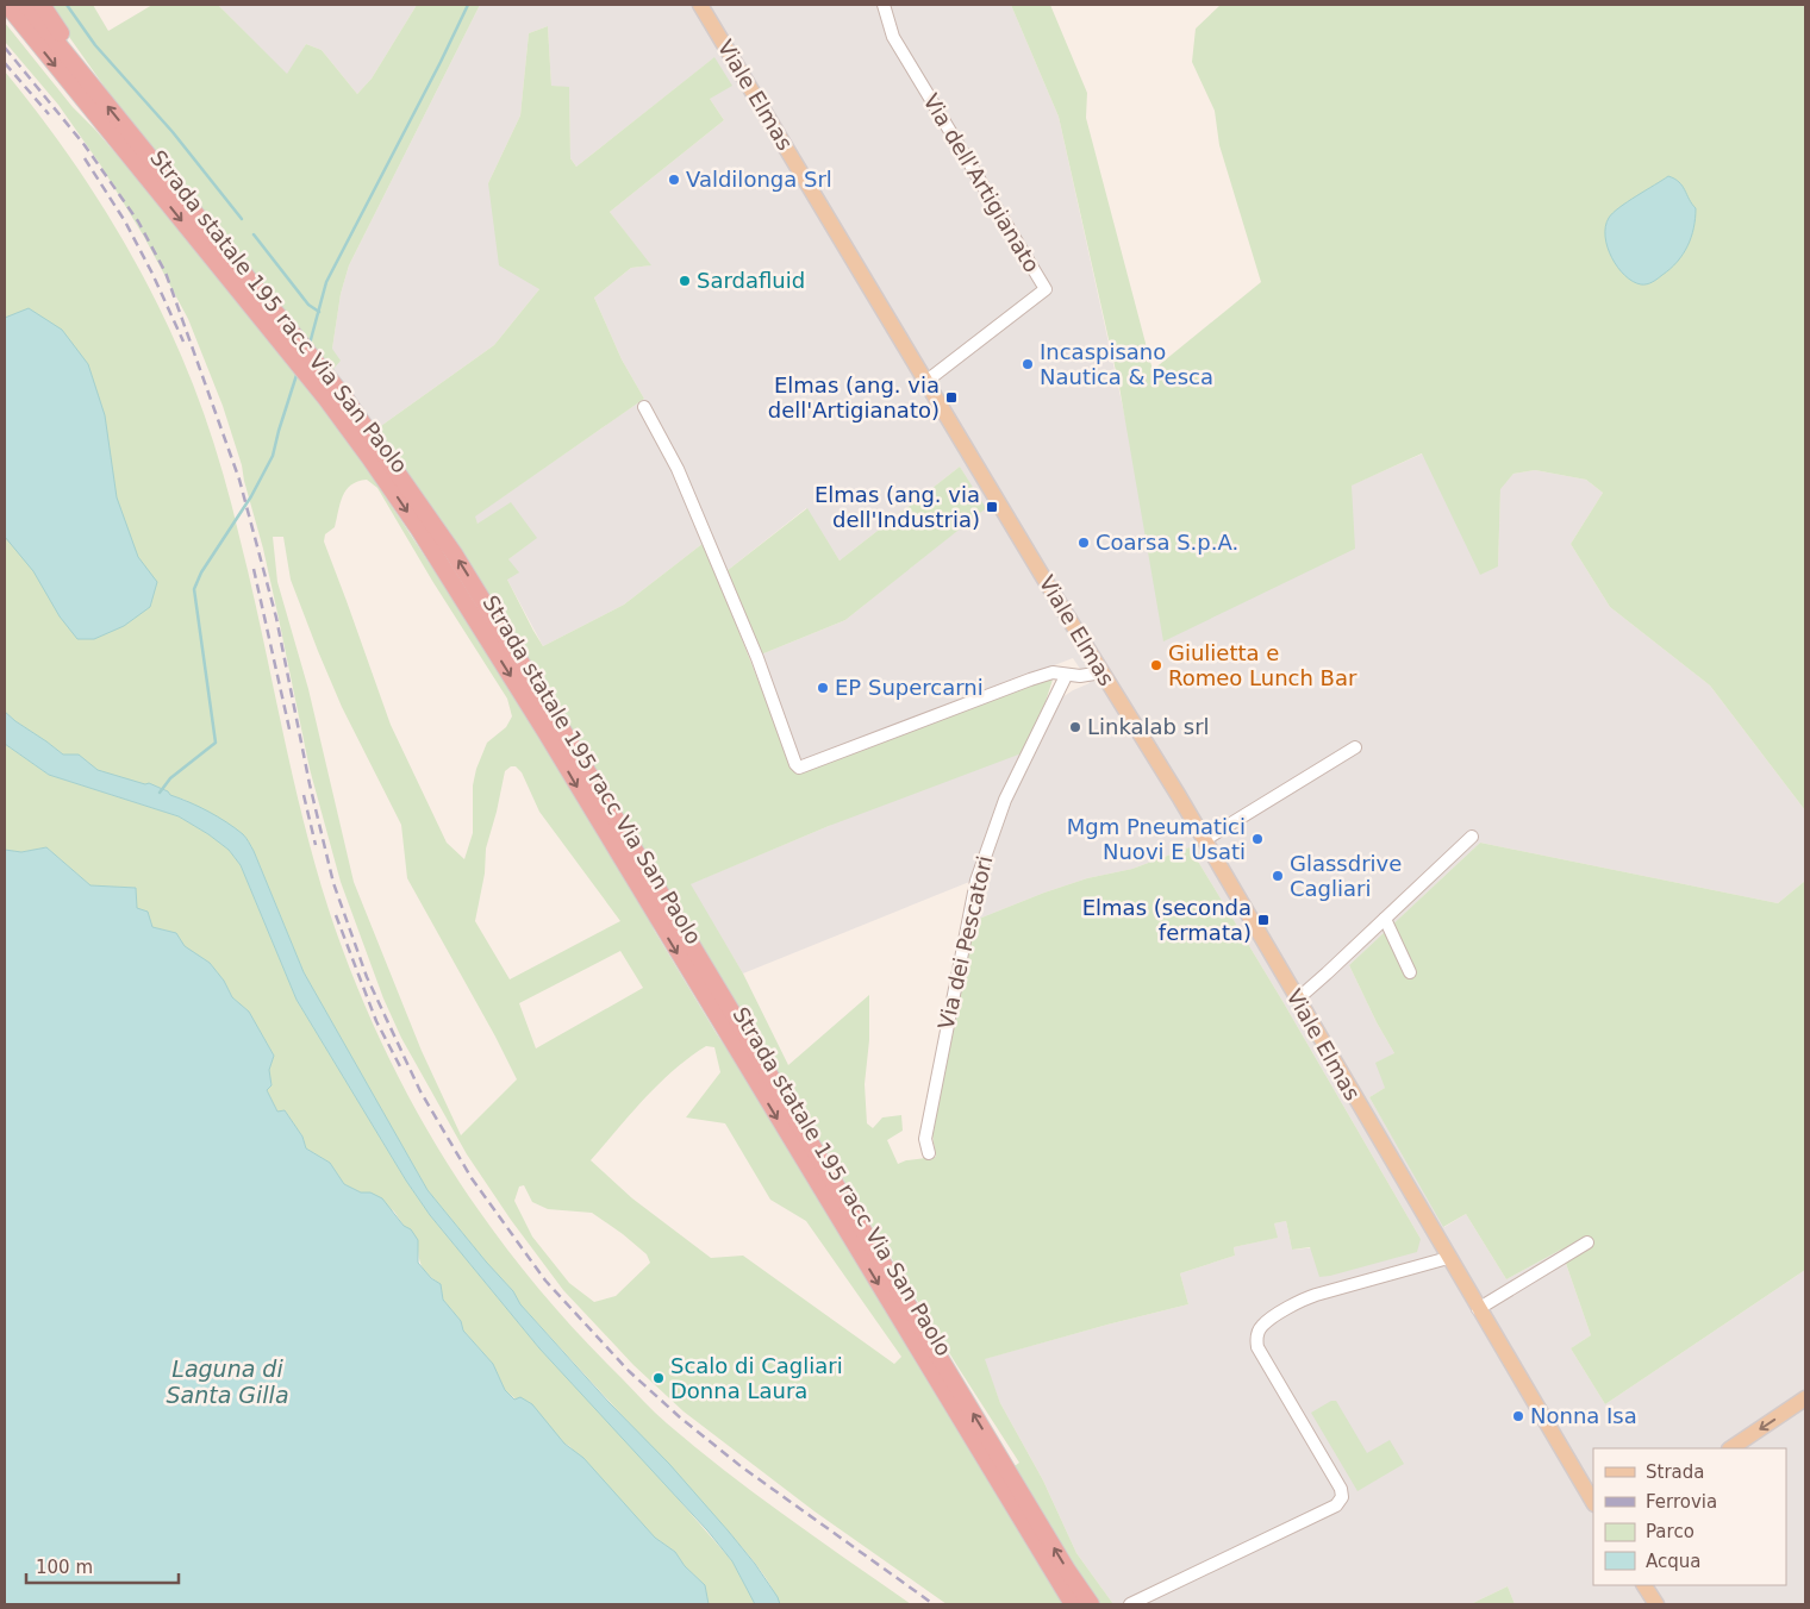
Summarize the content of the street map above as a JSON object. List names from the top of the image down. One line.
{"streets":{"highway":["Strada statale 195 racc Via San Paolo"],"main road":["Viale Elmas"],"street":["Via dell'Artigianato","Via dei Pescatori"]},"crossings":[["Viale Elmas","Via dell'Artigianato"]],"water":["Laguna di Santa Gilla"],"places":{"other":["Valdilonga Srl","Sardafluid","Incaspisano Nautica & Pesca","Coarsa S.p.A.","Giulietta e Romeo Lunch Bar","EP Supercarni","Linkalab srl","Mgm Pneumatici Nuovi E Usati","Glassdrive Cagliari","Scalo di Cagliari Donna Laura","Nonna Isa"],"transit":["Elmas (ang. via dell'Artigianato)","Elmas (ang. via dell'Industria)","Elmas (seconda fermata)"]},"legend":["Strada","Ferrovia","Parco","Acqua"],"scale_bar":"100 m"}
